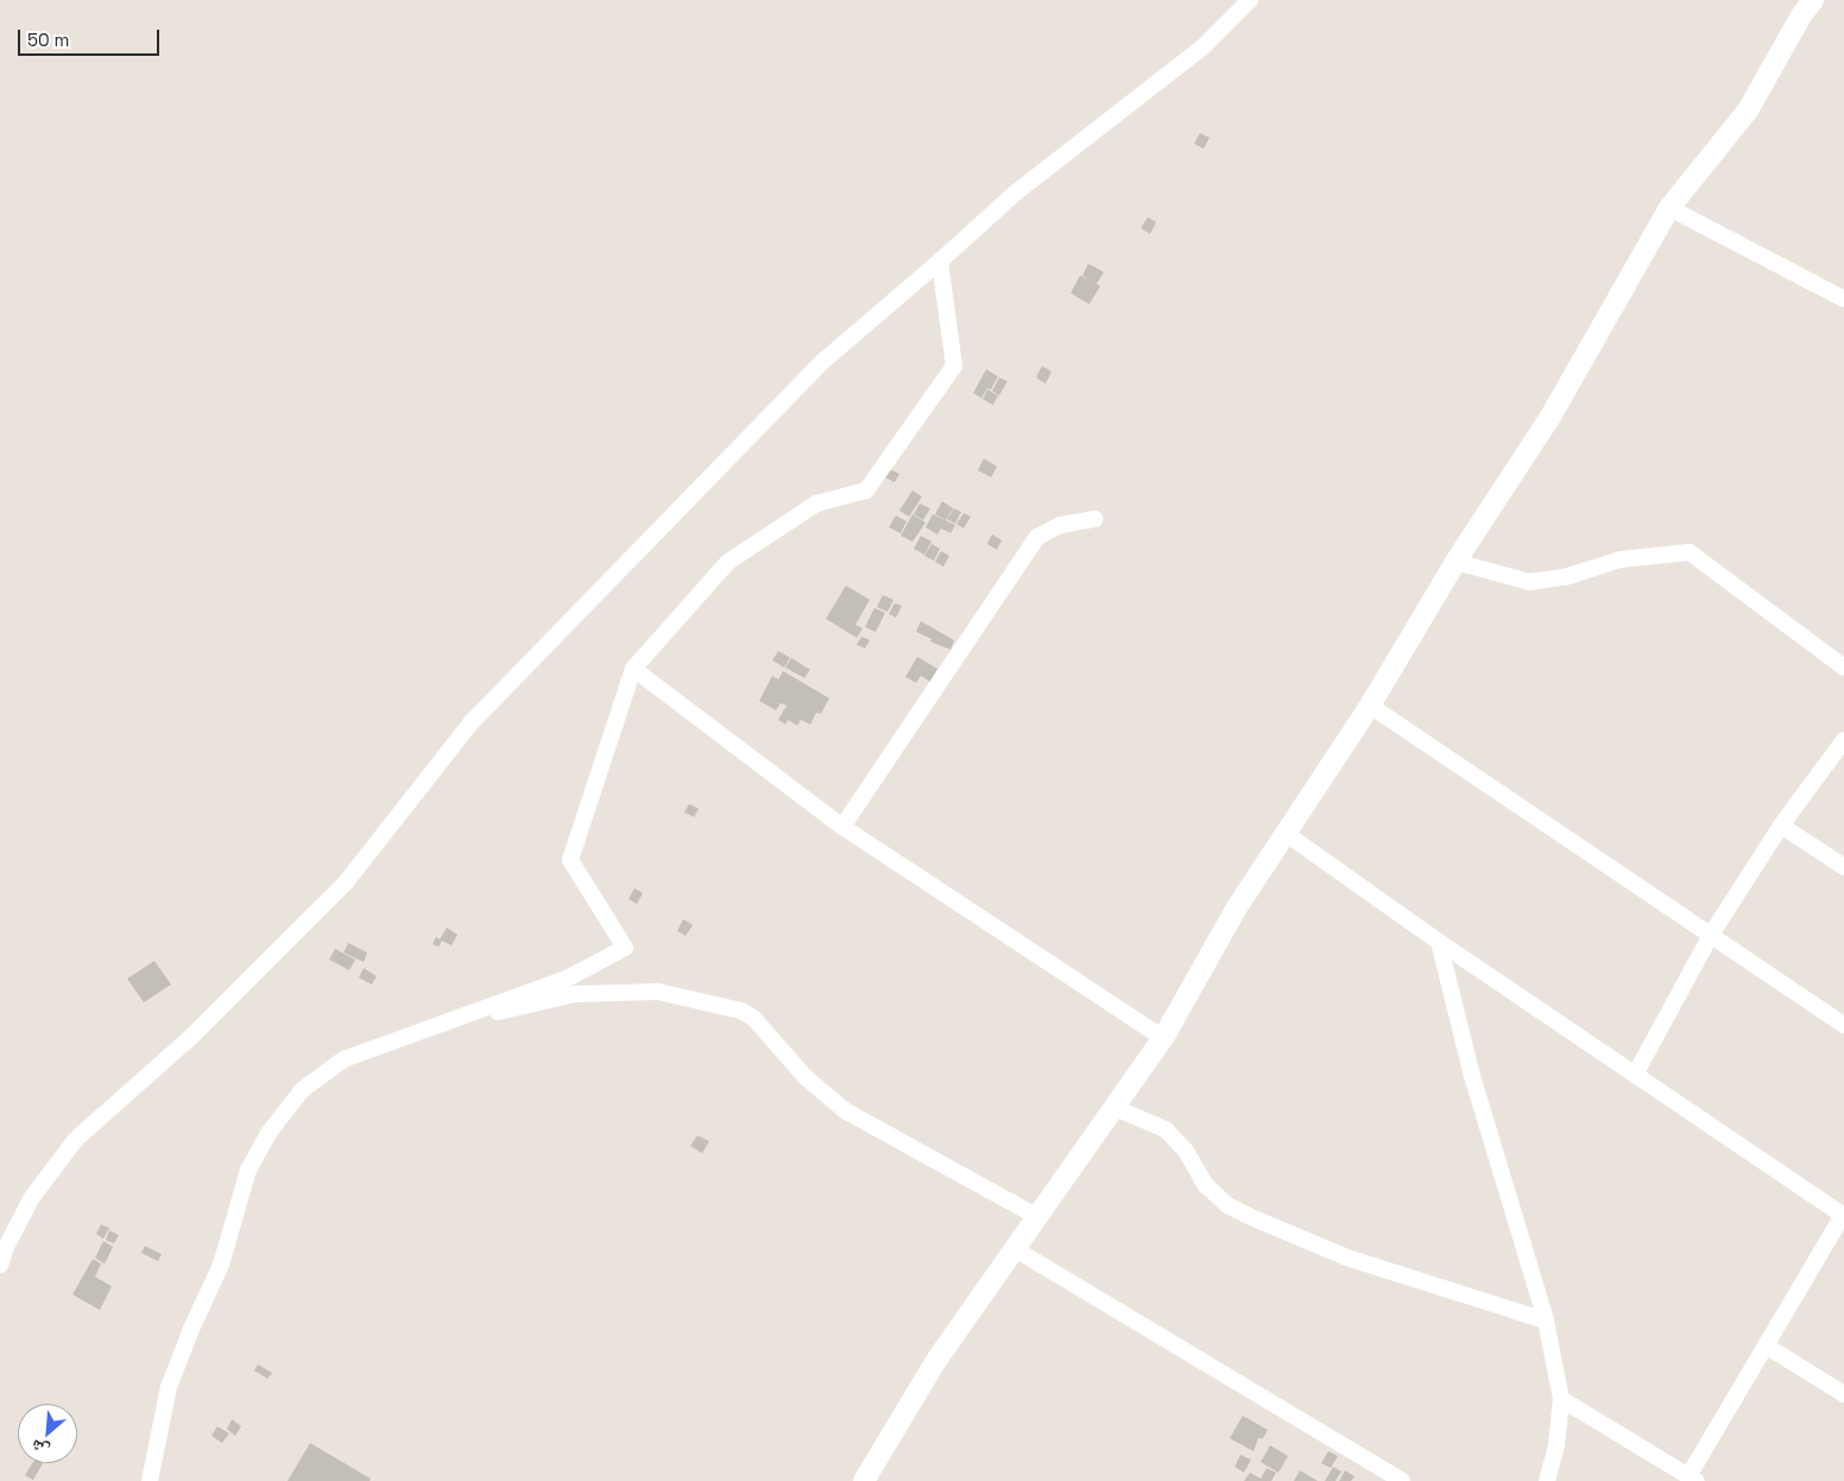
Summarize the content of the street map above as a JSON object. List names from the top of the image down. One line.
{"scale_bar":"50 m","north":"bottom left"}
